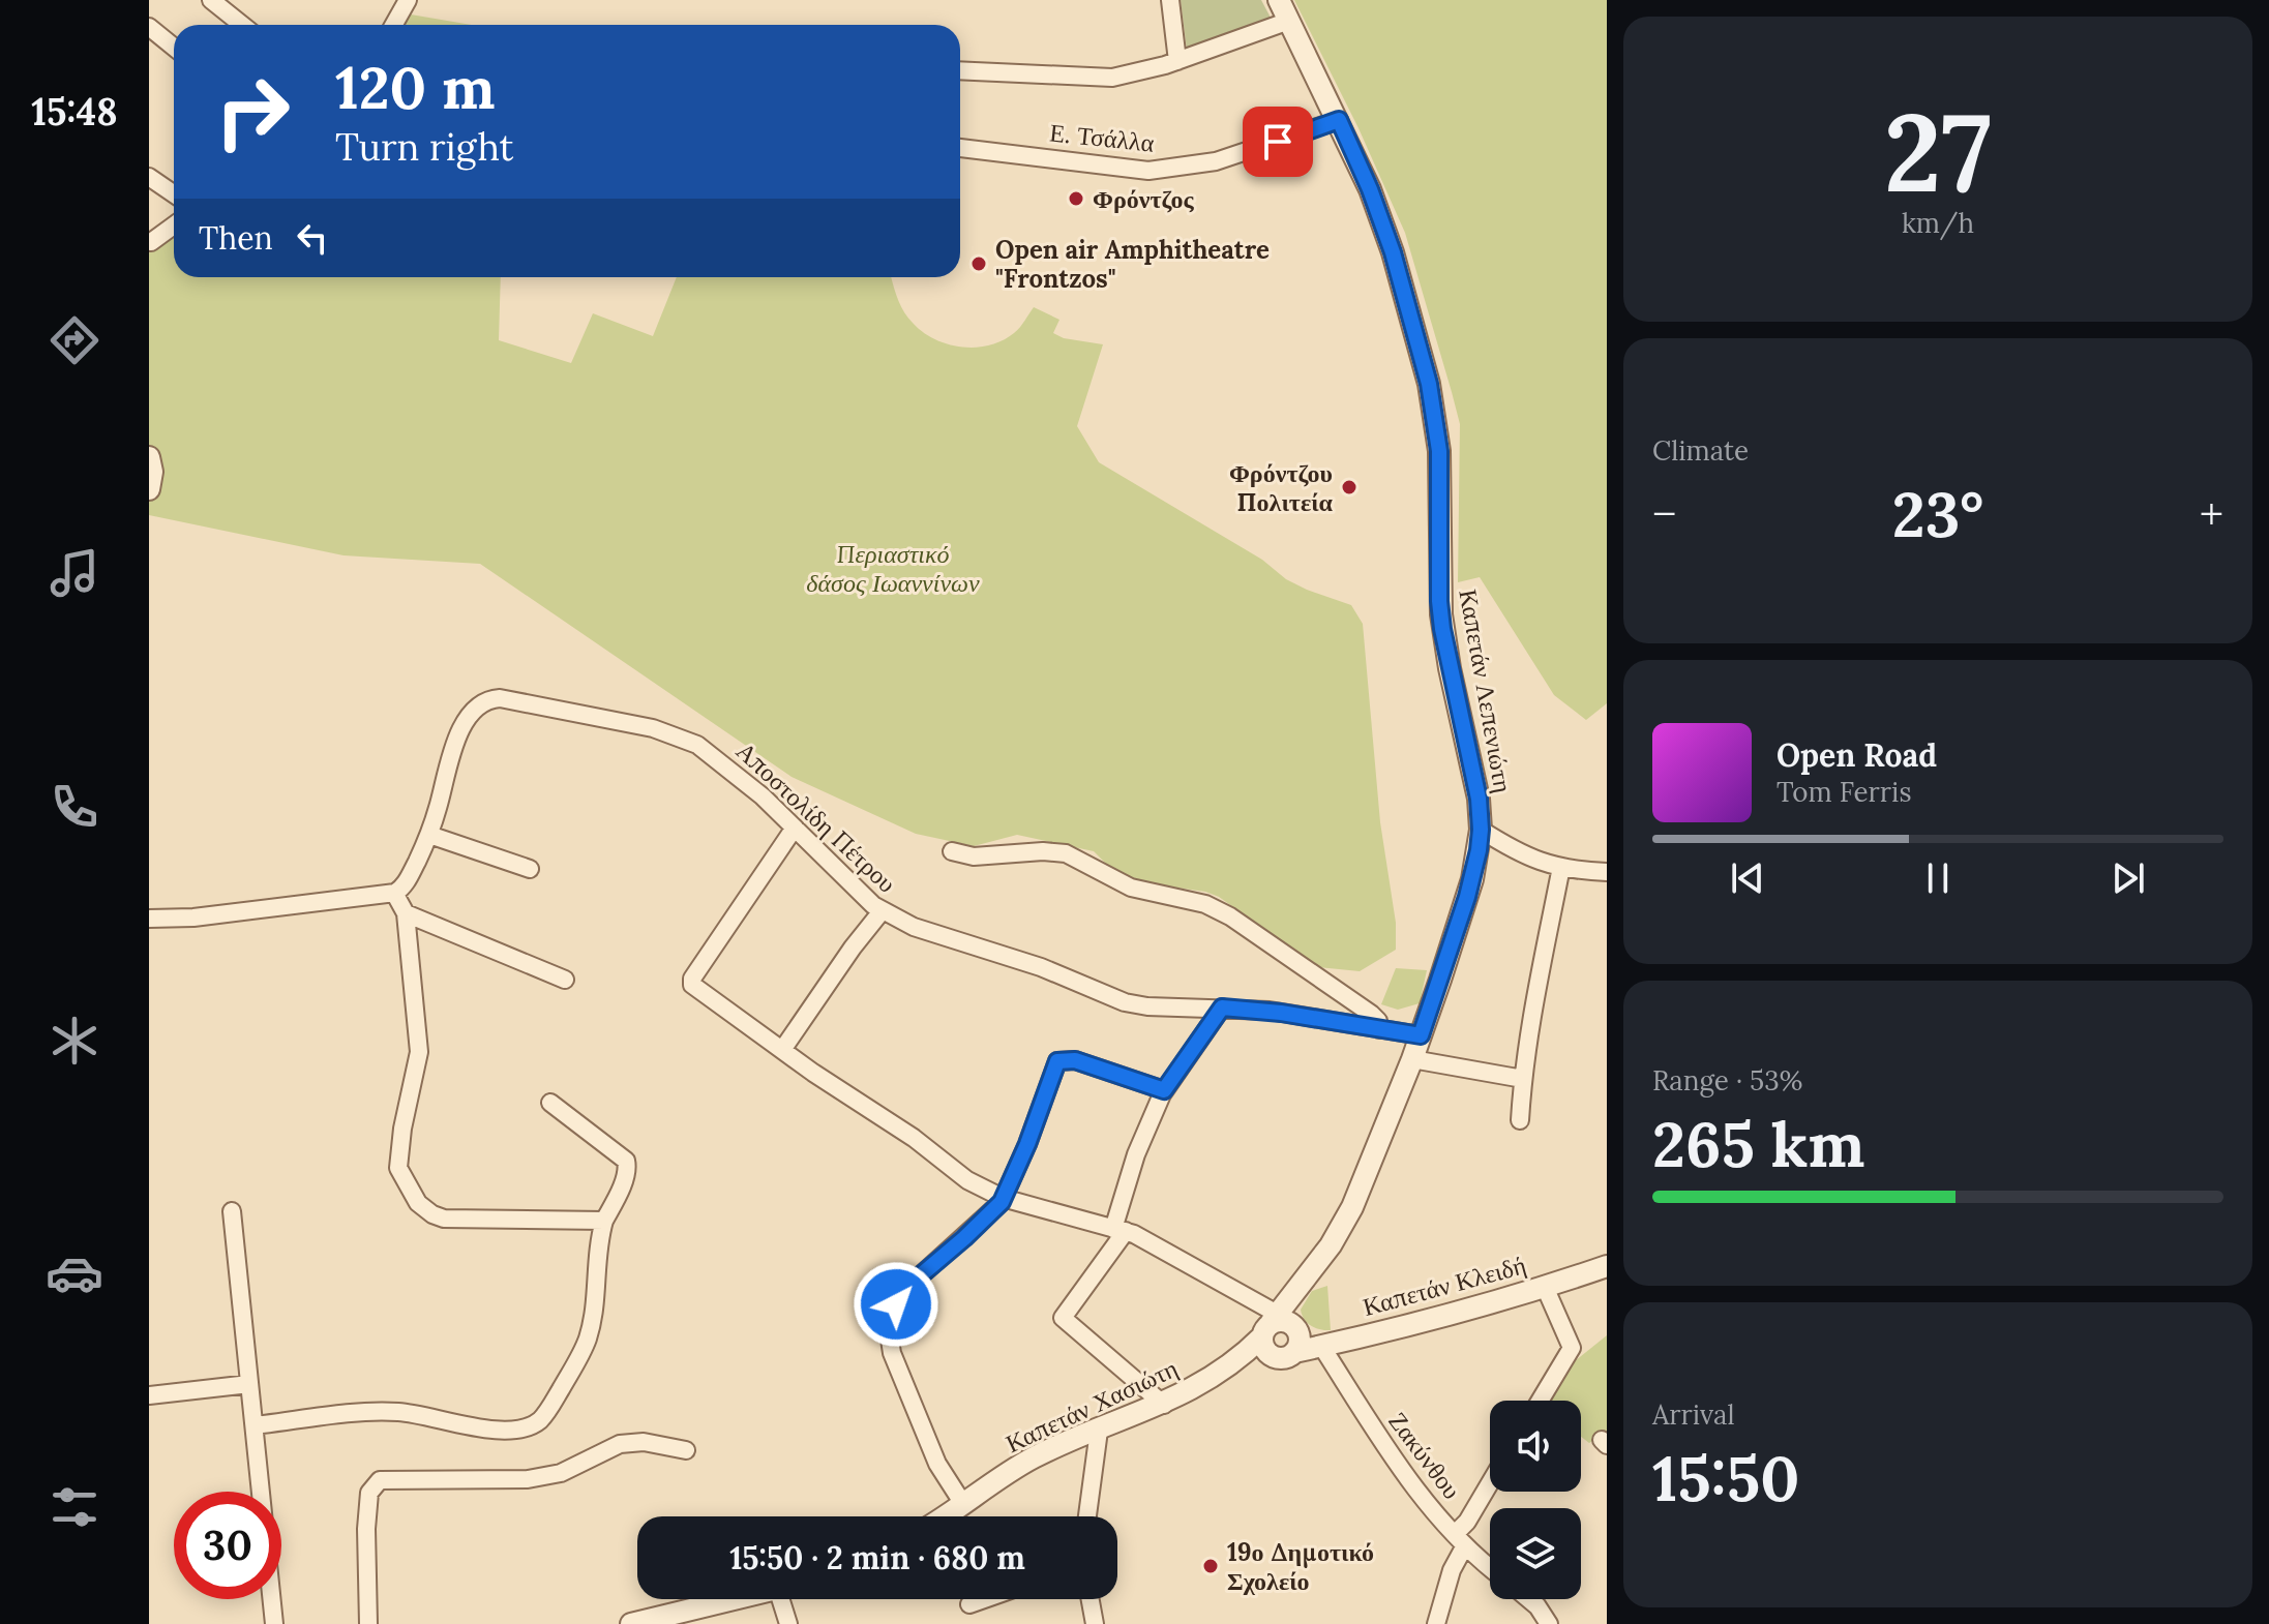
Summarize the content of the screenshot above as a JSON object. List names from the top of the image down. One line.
{"streets":{"street":["Ε. Τσάλλα","Καπετάν Λεπενιώτη","Αποστολίδη Πέτρου","Καπετάν Κλειδή","Καπετάν Χασιώτη","Ζακύνθου"]},"crossings":[["Ε. Τσάλλα","Καπετάν Λεπενιώτη"],["Καπετάν Λεπενιώτη","Αποστολίδη Πέτρου"],["Καπετάν Λεπενιώτη","Καπετάν Κλειδή"],["Καπετάν Λεπενιώτη","Καπετάν Χασιώτη"],["Καπετάν Κλειδή","Καπετάν Χασιώτη"],["Καπετάν Κλειδή","Ζακύνθου"]],"parks":["Περιαστικό δάσος Ιωαννίνων"],"places":["Φρόντζος","Open air Amphitheatre \"Frontzos\"","Φρόντζου Πολιτεία","19ο Δημοτικό Σχολείο"],"page":{"tabs":"15:48","tile":[["27","km/h"],"Climate",["Range · 53%","265 km"],["Arrival","15:50"]],"turn":["120 m","Turn right"],"then":"Then","heat":["−","23°","+"],"song":["Open Road","Tom Ferris"],"limit":"30","trip":"15:50 · 2 min · 680 m"}}
